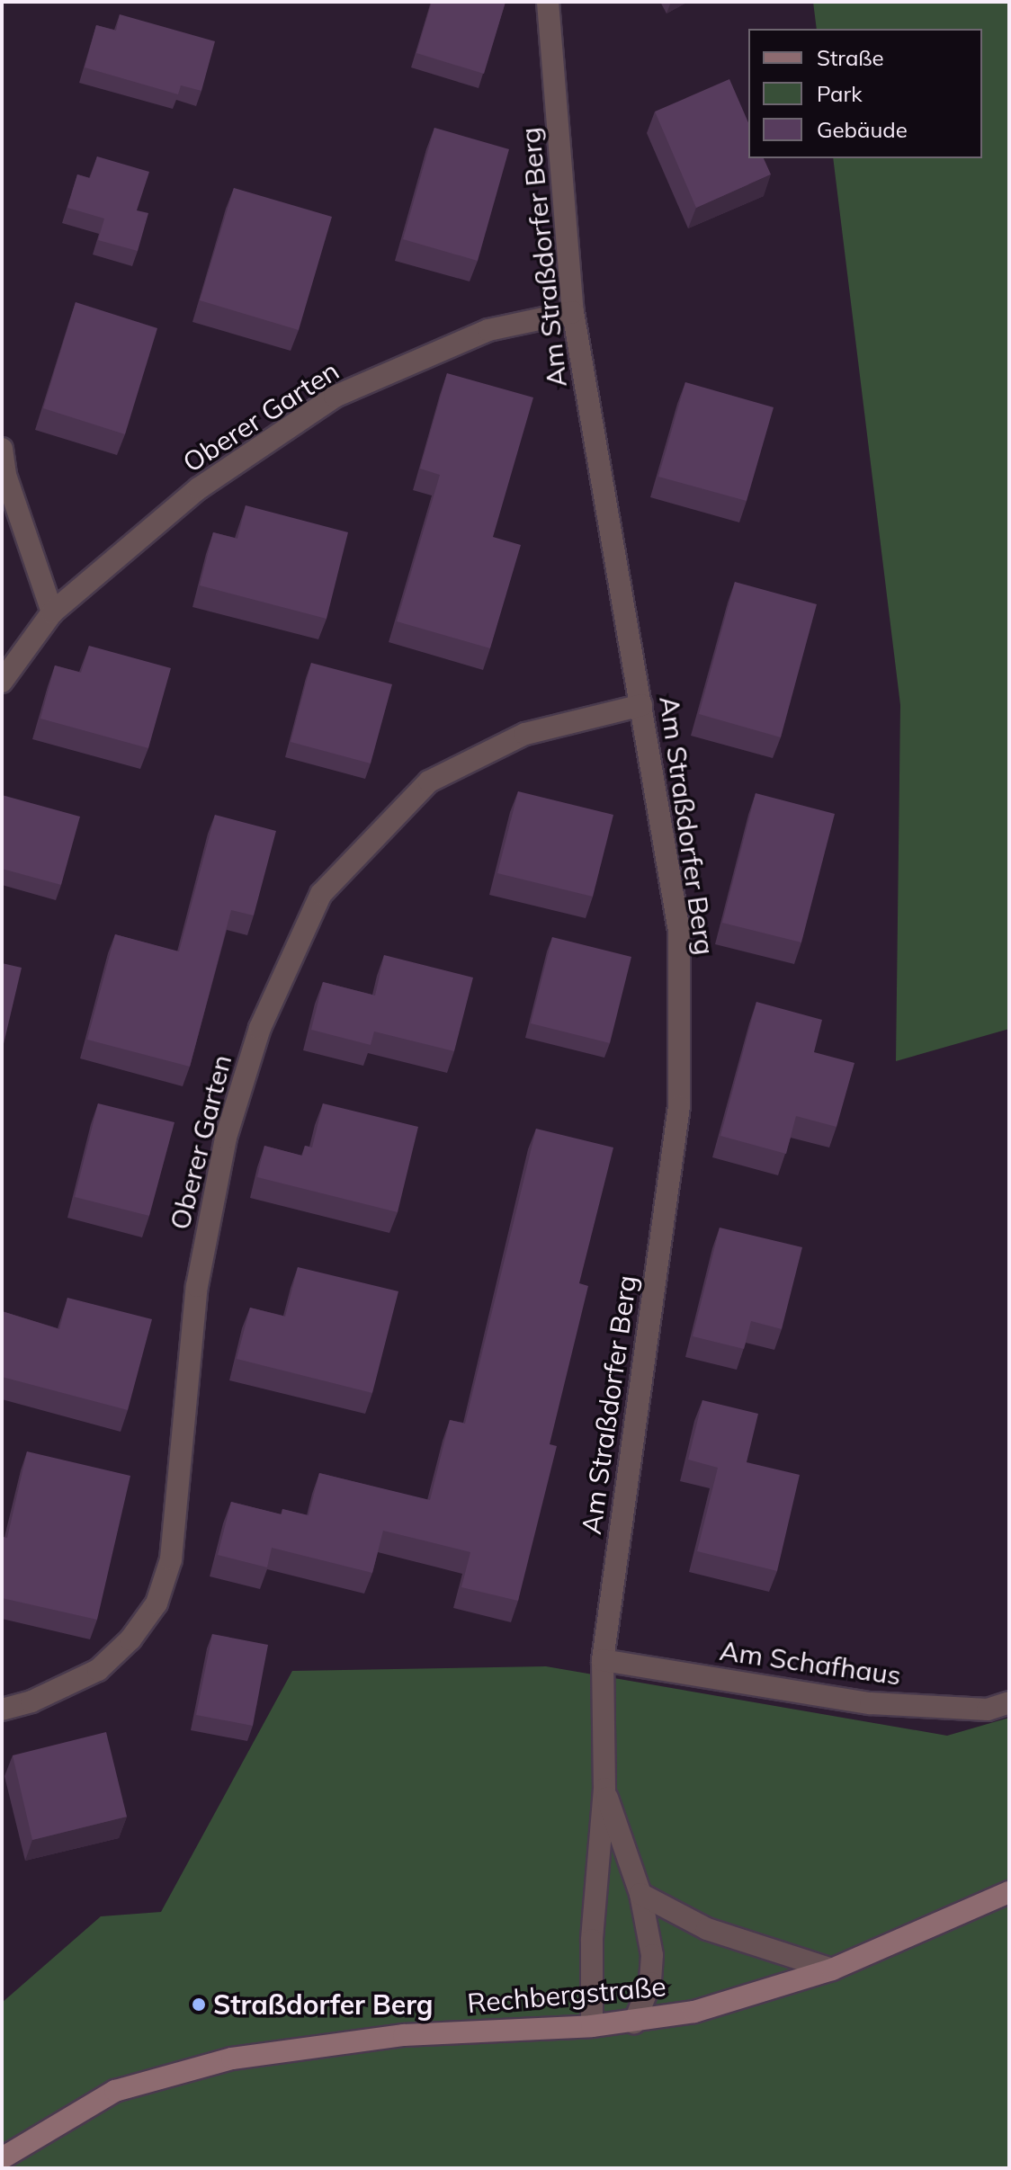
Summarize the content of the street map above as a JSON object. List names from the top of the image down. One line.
{"streets":{"main road":["Rechbergstraße"],"street":["Am Straßdorfer Berg","Oberer Garten","Am Schafhaus"]},"crossings":[["Am Straßdorfer Berg","Oberer Garten"],["Am Straßdorfer Berg","Am Schafhaus"],["Am Straßdorfer Berg","Rechbergstraße"]],"places":["Straßdorfer Berg"],"legend":["Straße","Park","Gebäude"]}
